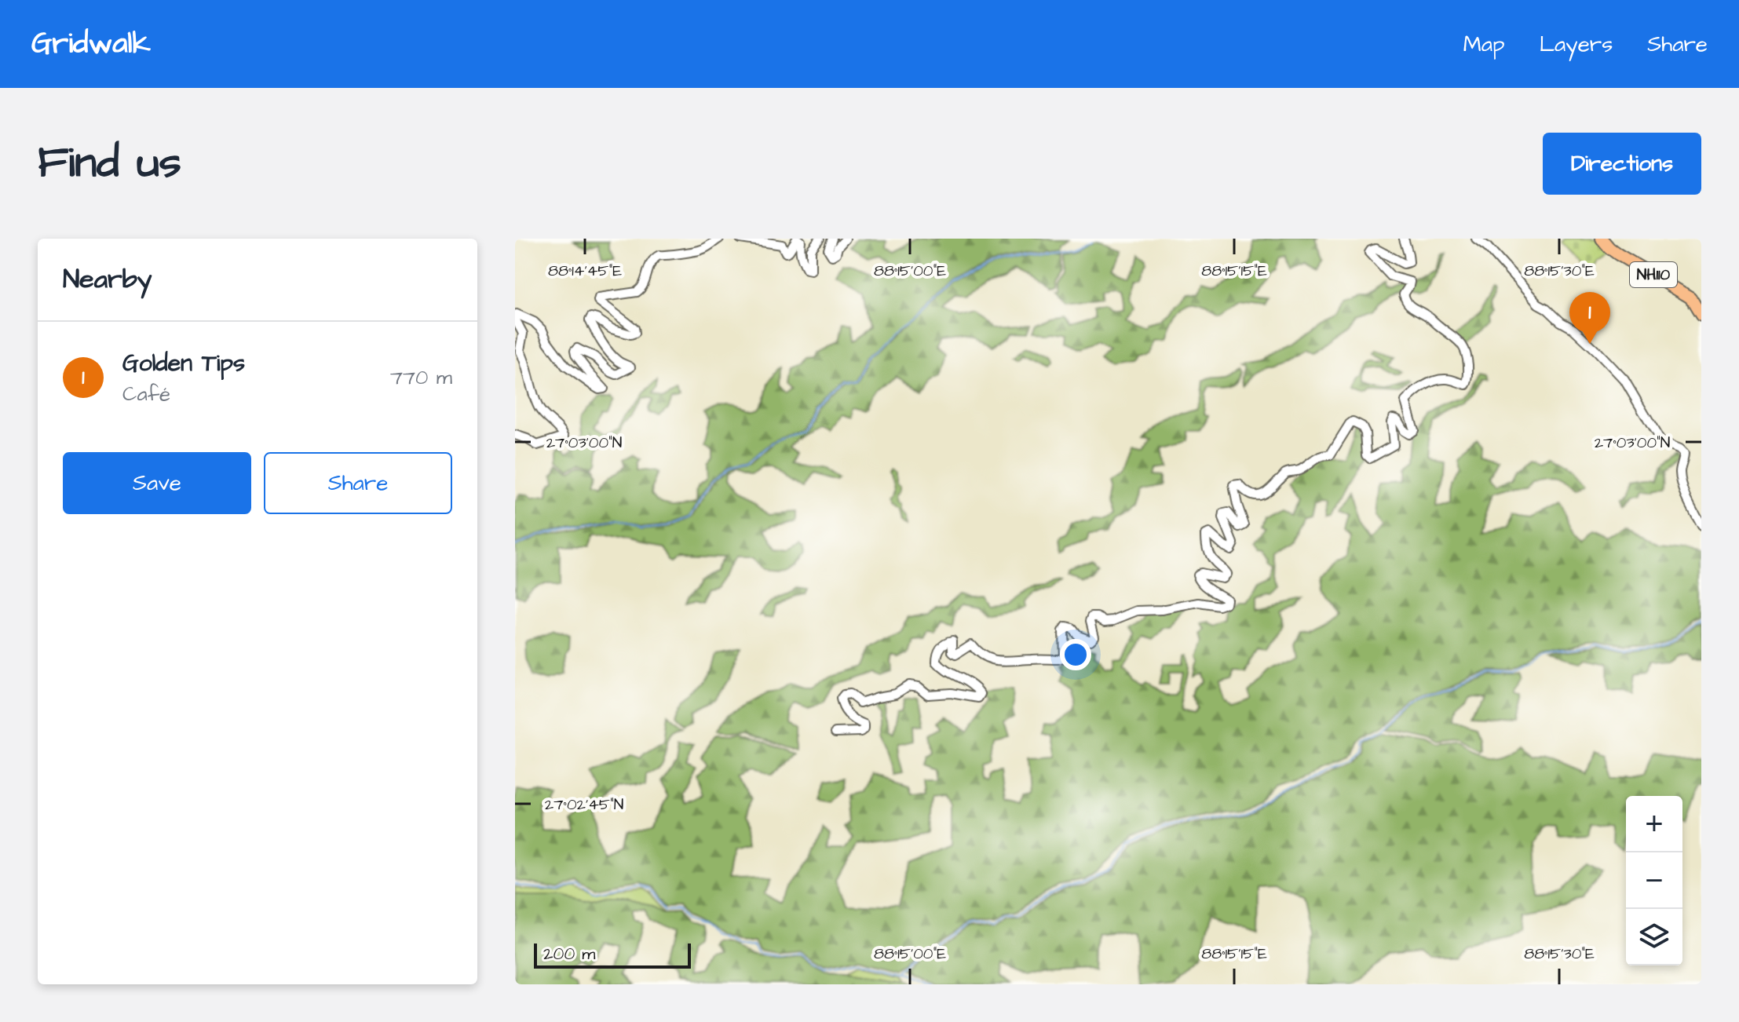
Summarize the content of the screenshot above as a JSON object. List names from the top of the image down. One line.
{"streets":{"highway":["NH110"]},"scale_bar":"200 m","page":{"header":"Gridwalk","nav":["Map","Layers","Share"],"title":"Find us","buttons":["Directions",["Save","Share"]],"heading":"Nearby","pins":"1","list":[{"mark":"1","name":"Golden Tips","note":"Café","value":"770 m"}],"map_buttons":["+","−"],"scale":"200 m"},"coordinates":["88°14'45\"E","88°15'00\"E","88°15'15\"E","88°15'30\"E","27°03'00\"N","27°02'45\"N"]}
